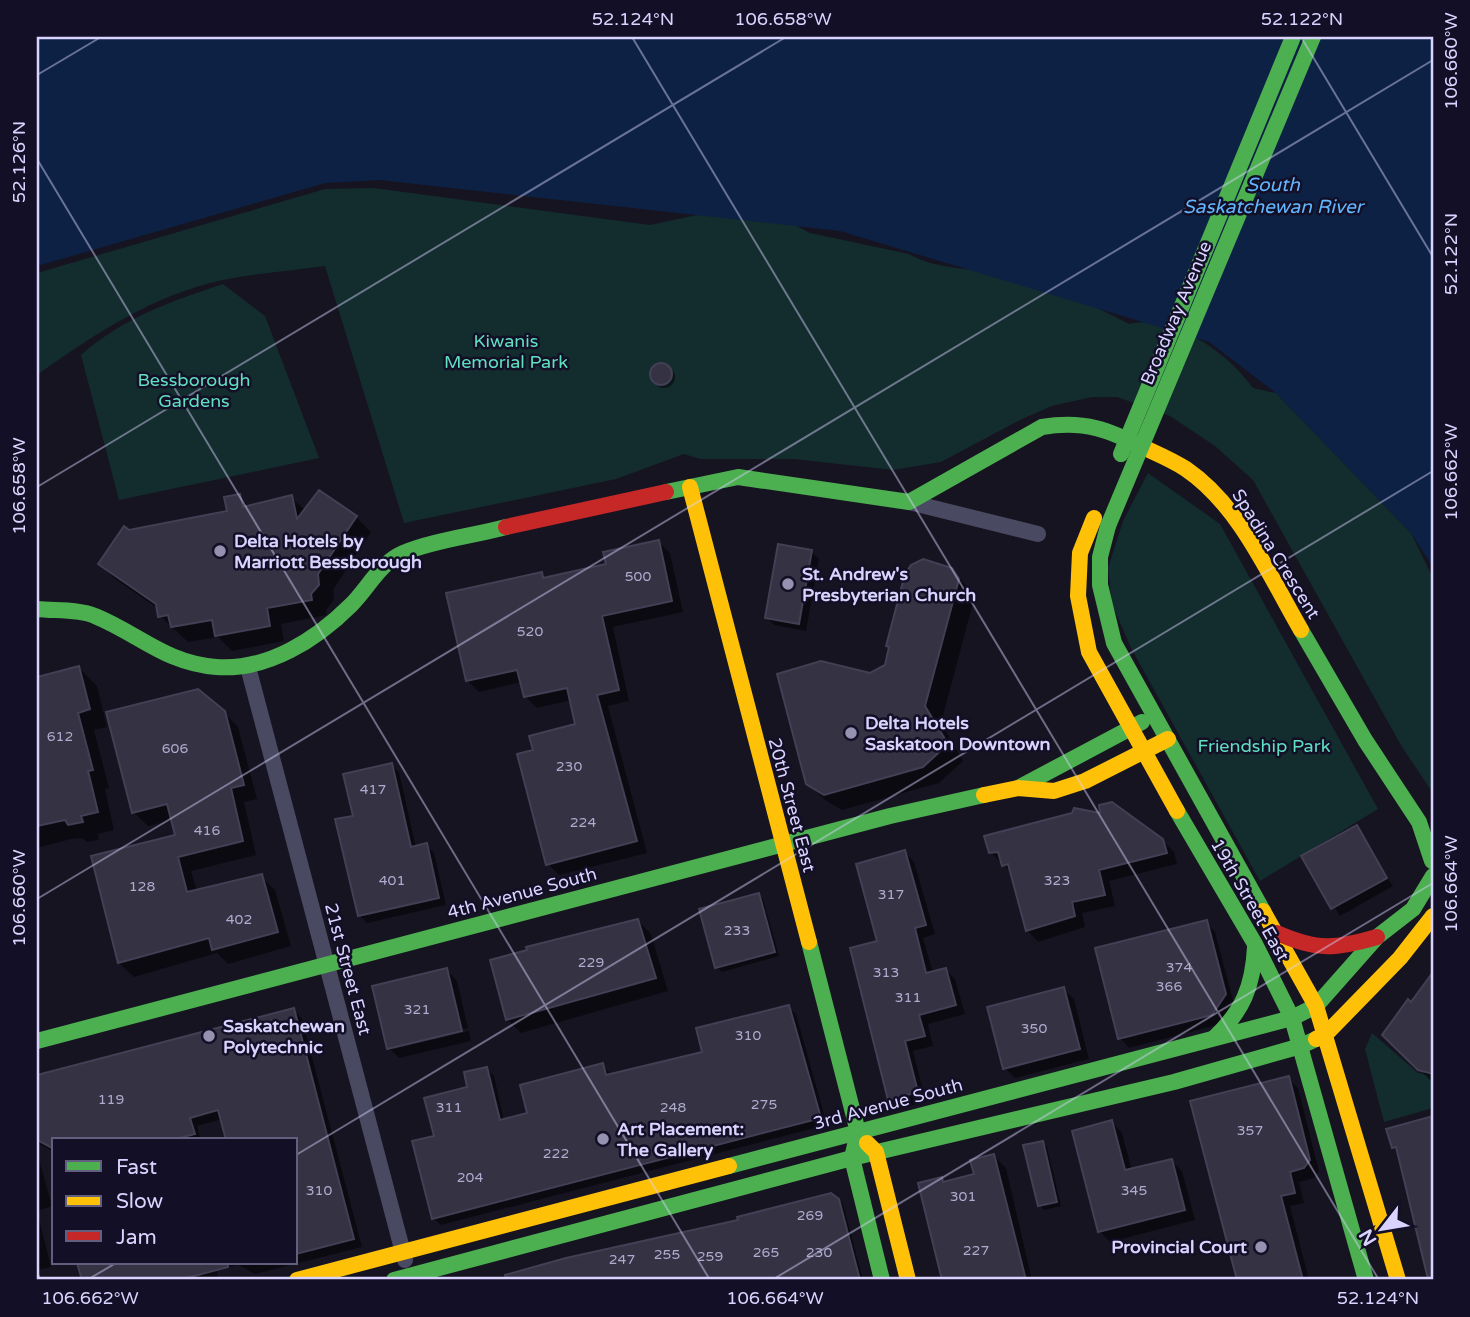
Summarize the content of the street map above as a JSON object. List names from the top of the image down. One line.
{"streets":{"main road":["Broadway Avenue","Spadina Crescent","20th Street East","4th Avenue South","19th Street East","3rd Avenue South"],"street":["21st Street East"]},"crossings":[["Broadway Avenue","19th Street East"],["Spadina Crescent","3rd Avenue South"],["20th Street East","4th Avenue South"],["20th Street East","3rd Avenue South"],["4th Avenue South","19th Street East"],["4th Avenue South","21st Street East"],["19th Street East","3rd Avenue South"],["21st Street East","3rd Avenue South"]],"water":["South Saskatchewan River"],"parks":["Kiwanis Memorial Park","Bessborough Gardens","Friendship Park"],"places":["Delta Hotels by Marriott Bessborough","St. Andrew's Presbyterian Church","Delta Hotels Saskatoon Downtown","Saskatchewan Polytechnic","Art Placement: The Gallery","Provincial Court"],"house_numbers":["500","520","612","606","230","417","224","416","401","323","128","317","402","233","229","374","313","366","311","321","350","310","119","275","311","248","357","222","204","310","345","301","269","227","265","230","255","259","247"],"legend":["Fast","Slow","Jam"],"north":"bottom left","coordinates":["52.124°N","106.658°W","52.122°N","106.660°W","52.126°N","106.662°W","106.664°W"]}
